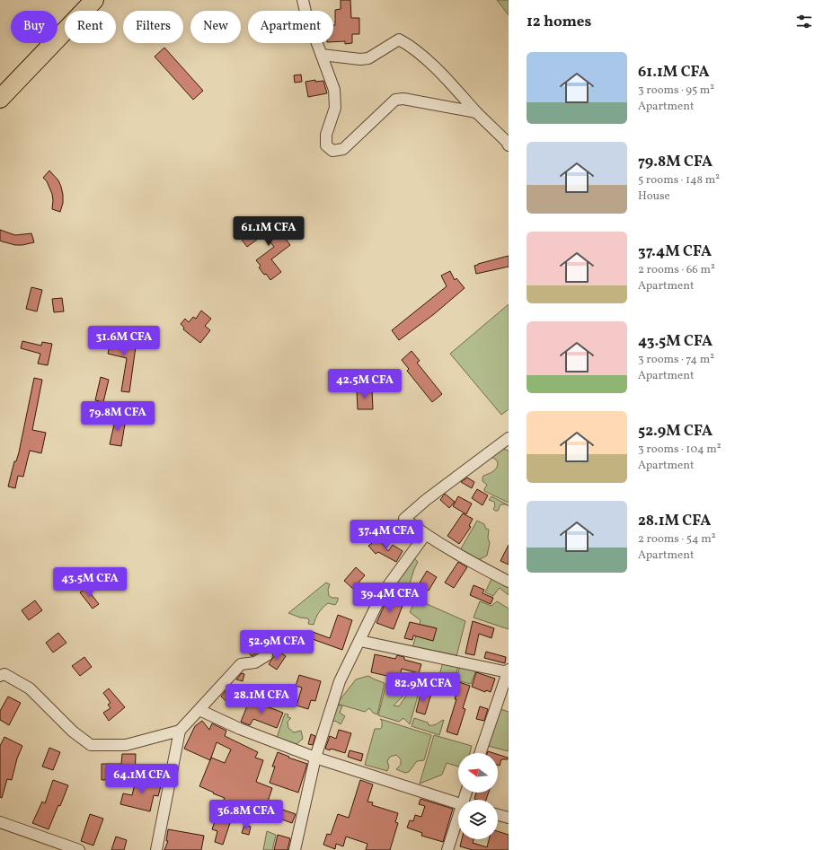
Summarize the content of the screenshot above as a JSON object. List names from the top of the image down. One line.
{"north":"left","page":{"heading":"12 homes","chip":["Buy","Rent","Filters","New","Apartment"],"list":[{"name":"61.1M CFA","note":"3 rooms · 95 m² · Apartment"},{"name":"79.8M CFA","note":"5 rooms · 148 m² · House"},{"name":"37.4M CFA","note":"2 rooms · 66 m² · Apartment"},{"name":"43.5M CFA","note":"3 rooms · 74 m² · Apartment"},{"name":"52.9M CFA","note":"3 rooms · 104 m² · Apartment"},{"name":"28.1M CFA","note":"2 rooms · 54 m² · Apartment"}],"price":["61.1M CFA","31.6M CFA","42.5M CFA","79.8M CFA","37.4M CFA","43.5M CFA","39.4M CFA","52.9M CFA","82.9M CFA","28.1M CFA","64.1M CFA","36.8M CFA"]}}
